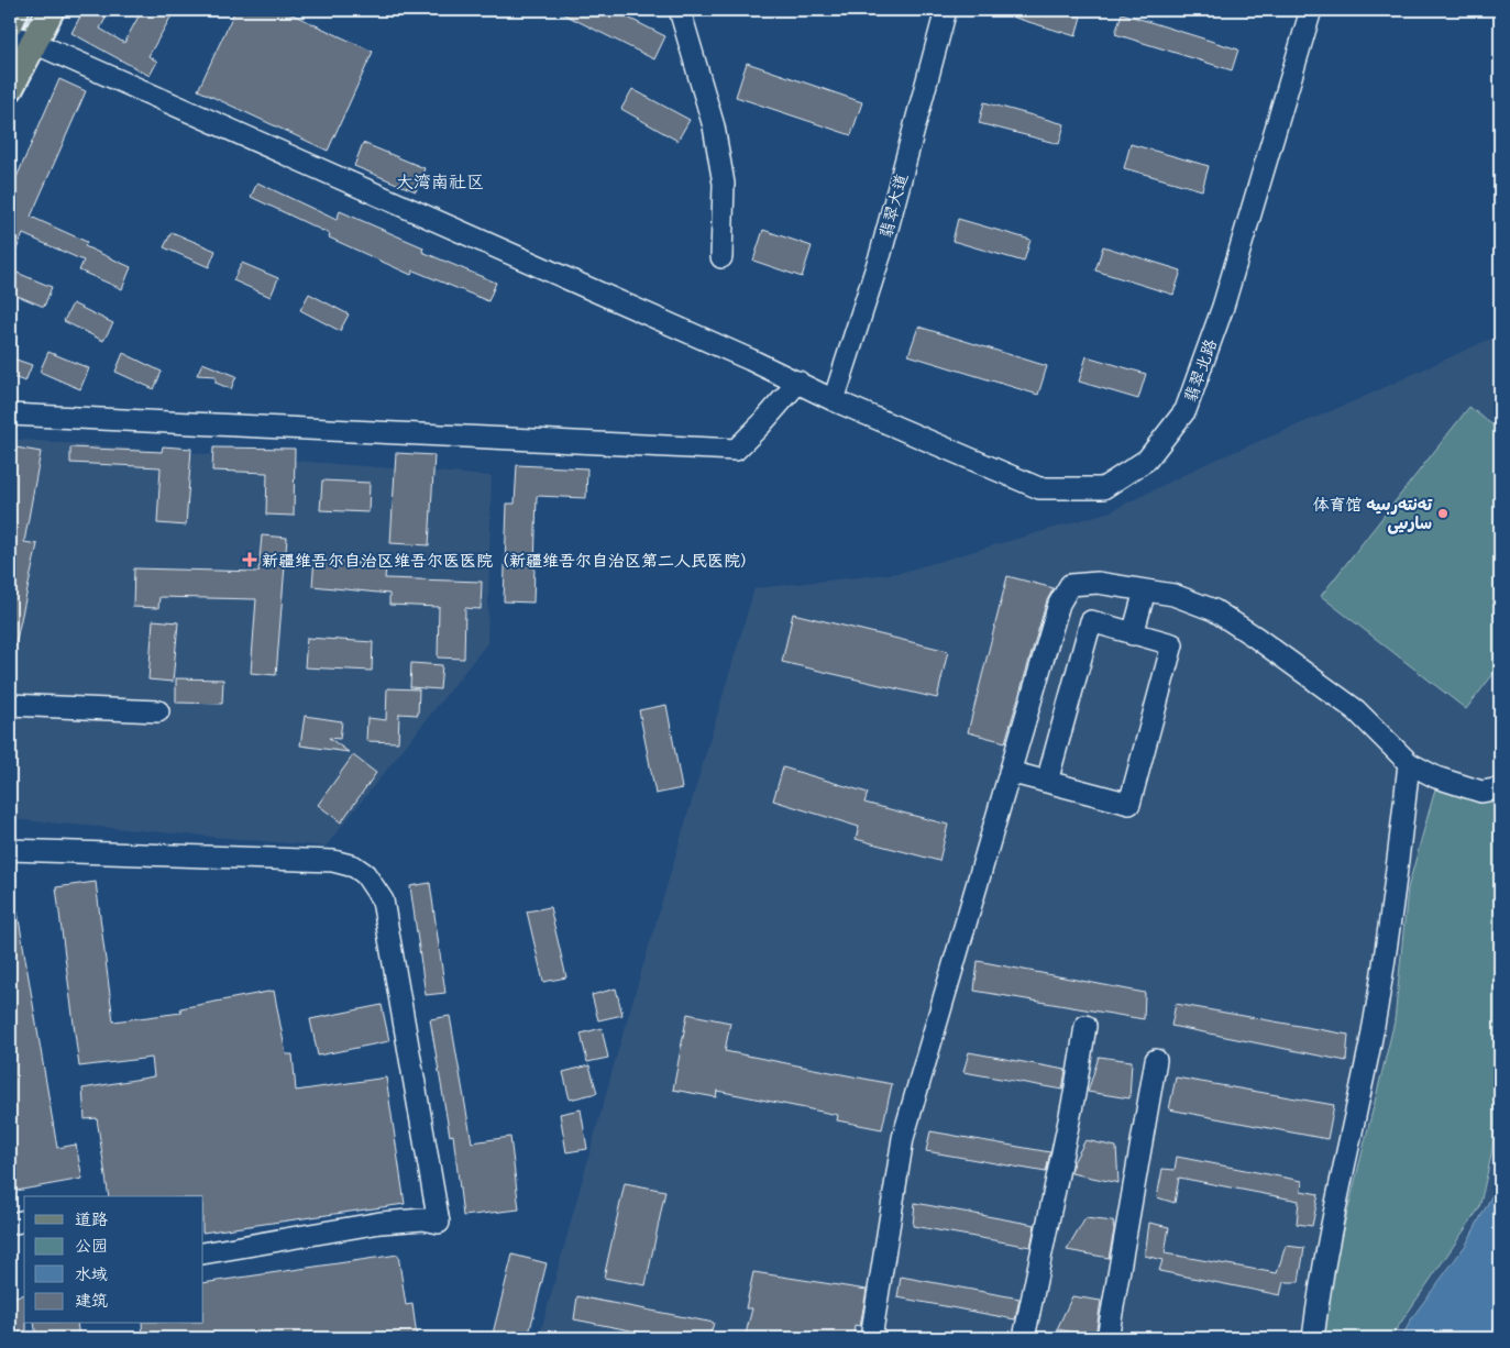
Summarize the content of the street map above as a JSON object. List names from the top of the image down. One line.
{"streets":{"street":["翡翠大道","翡翠北路"]},"crossings":[["翡翠大道","翡翠北路"]],"districts":["大湾南社区"],"places":{"other":["体育馆 تەنتەربىيە سارىيى"],"health":["新疆维吾尔自治区维吾尔医医院（新疆维吾尔自治区第二人民医院）"]},"legend":["道路","公园","水域","建筑"]}
